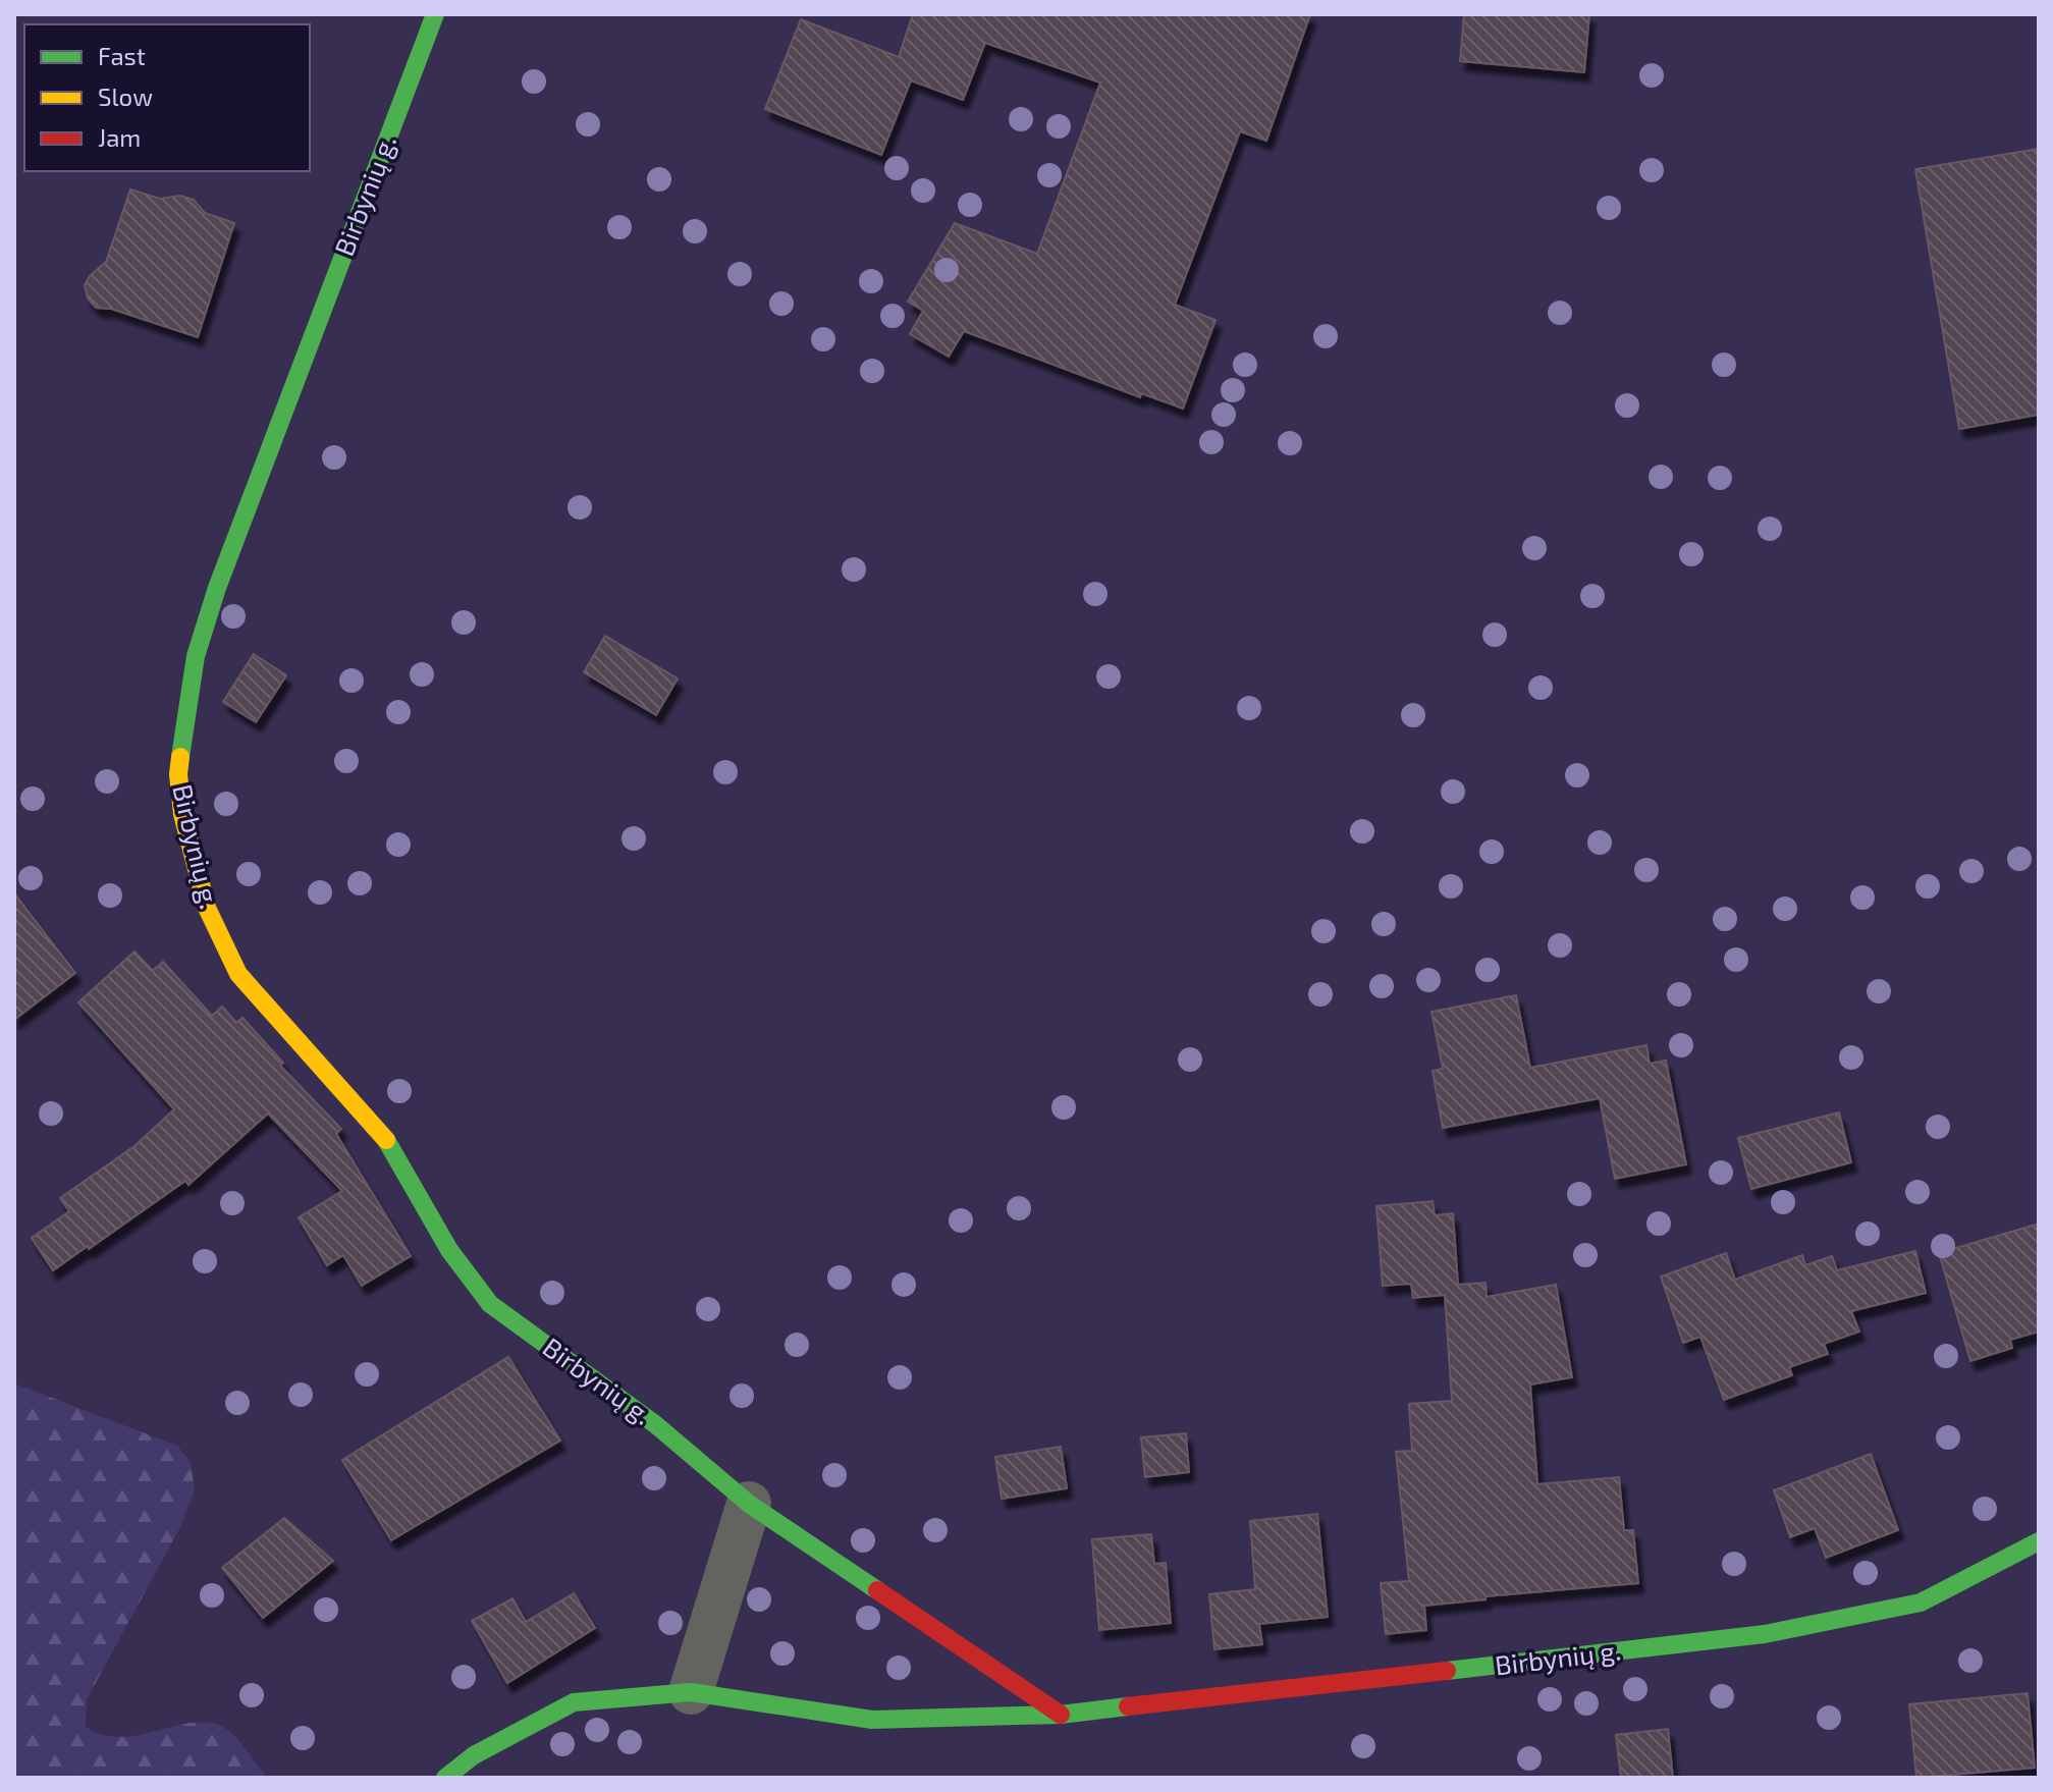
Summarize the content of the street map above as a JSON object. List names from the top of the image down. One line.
{"streets":{"street":["Birbynių g."]},"legend":["Fast","Slow","Jam"]}
